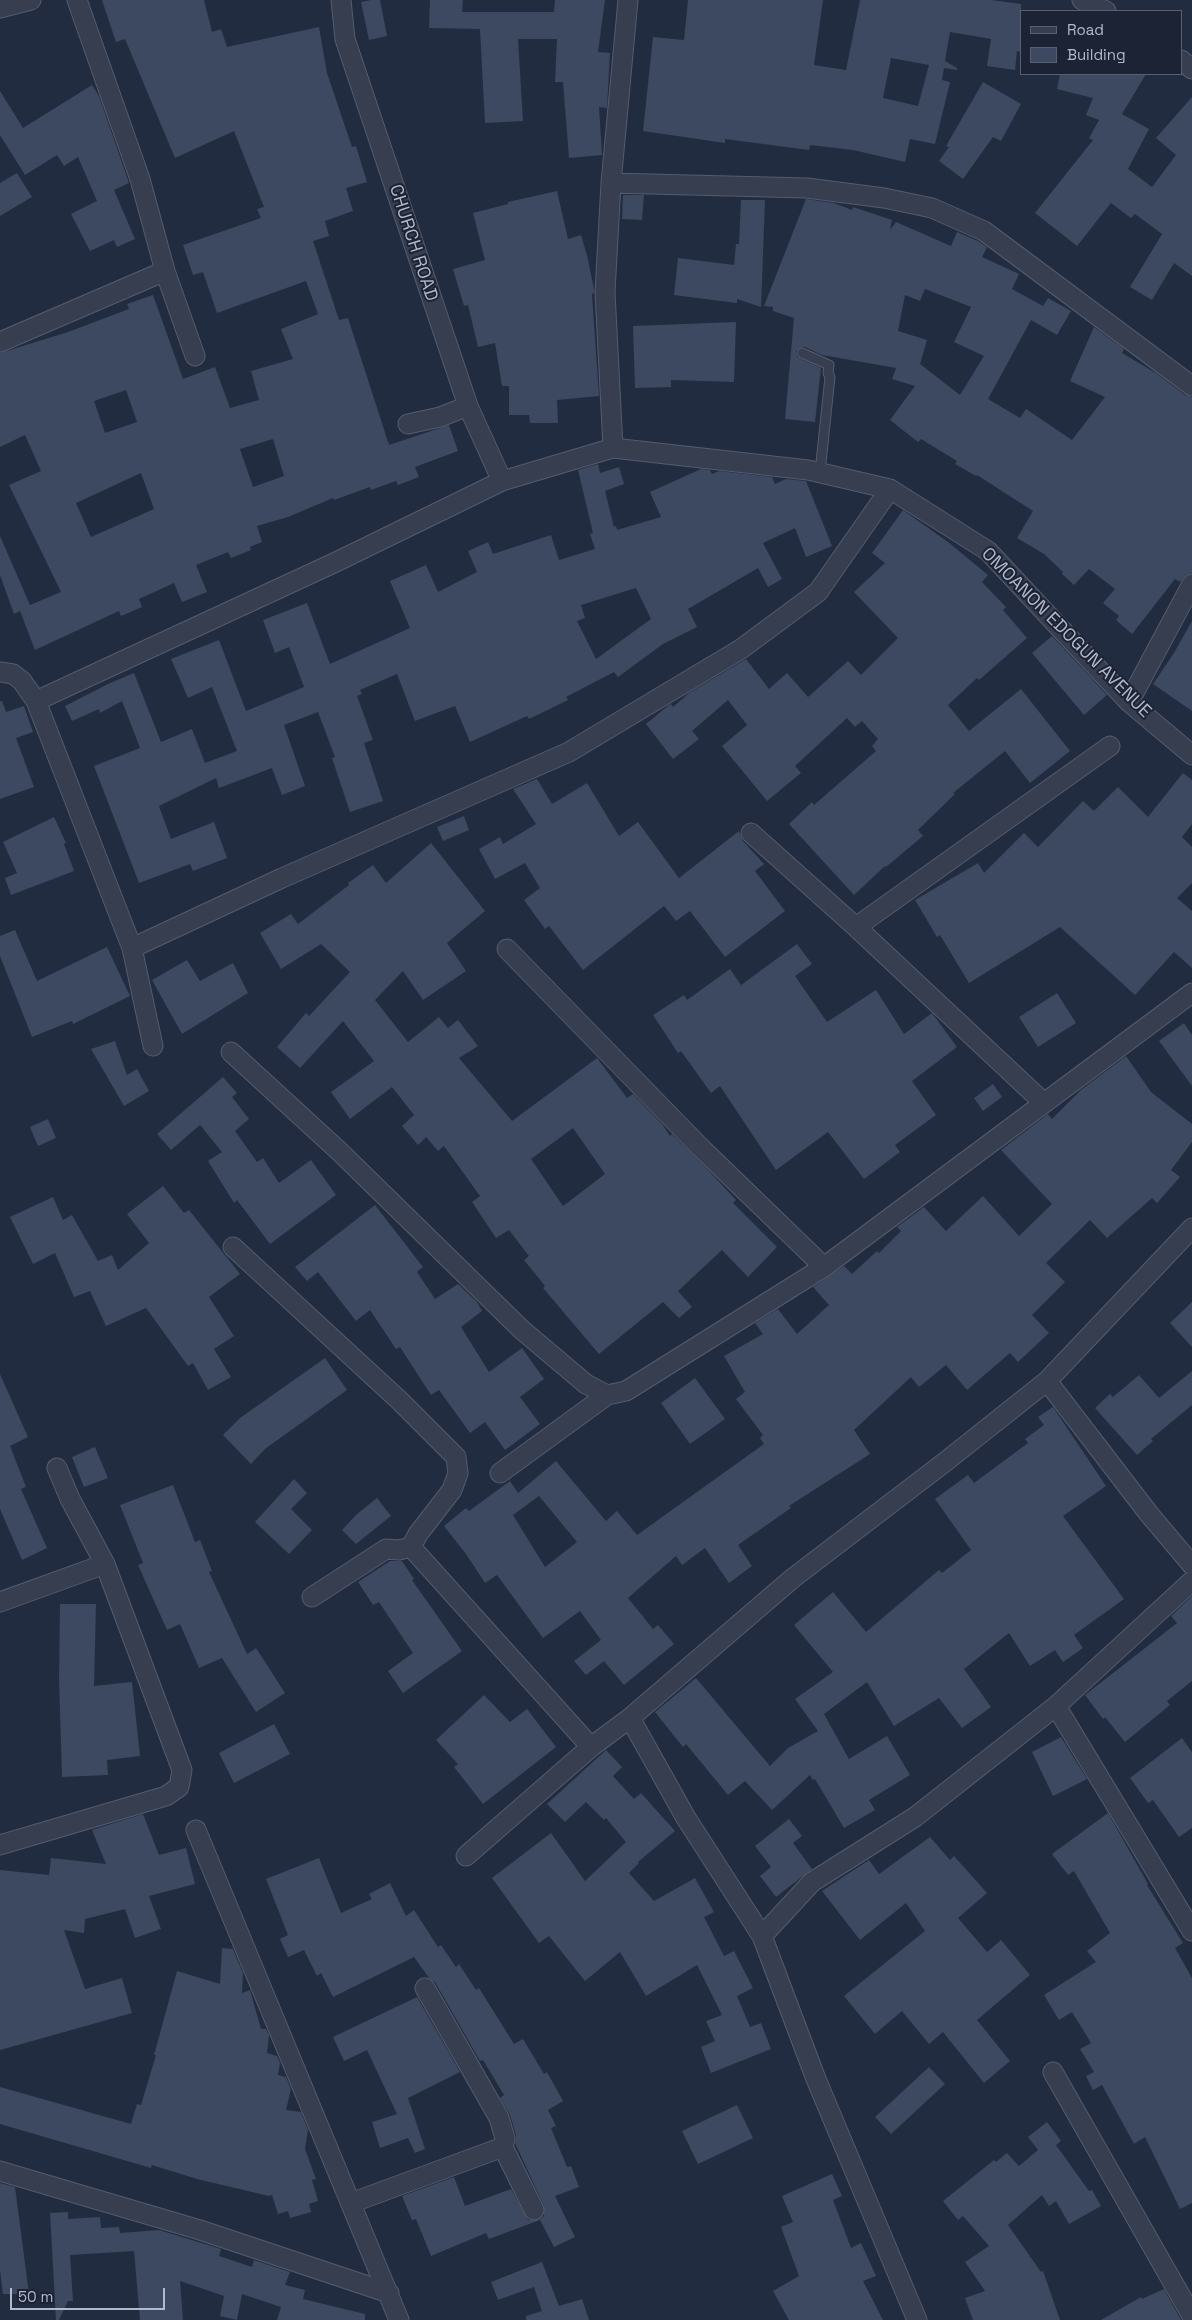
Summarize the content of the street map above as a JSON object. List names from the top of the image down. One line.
{"streets":{"street":["CHURCH ROAD","OMOANON EDOGUN AVENUE"]},"crossings":[["CHURCH ROAD","OMOANON EDOGUN AVENUE"]],"legend":["Road","Building"],"scale_bar":"50 m"}
